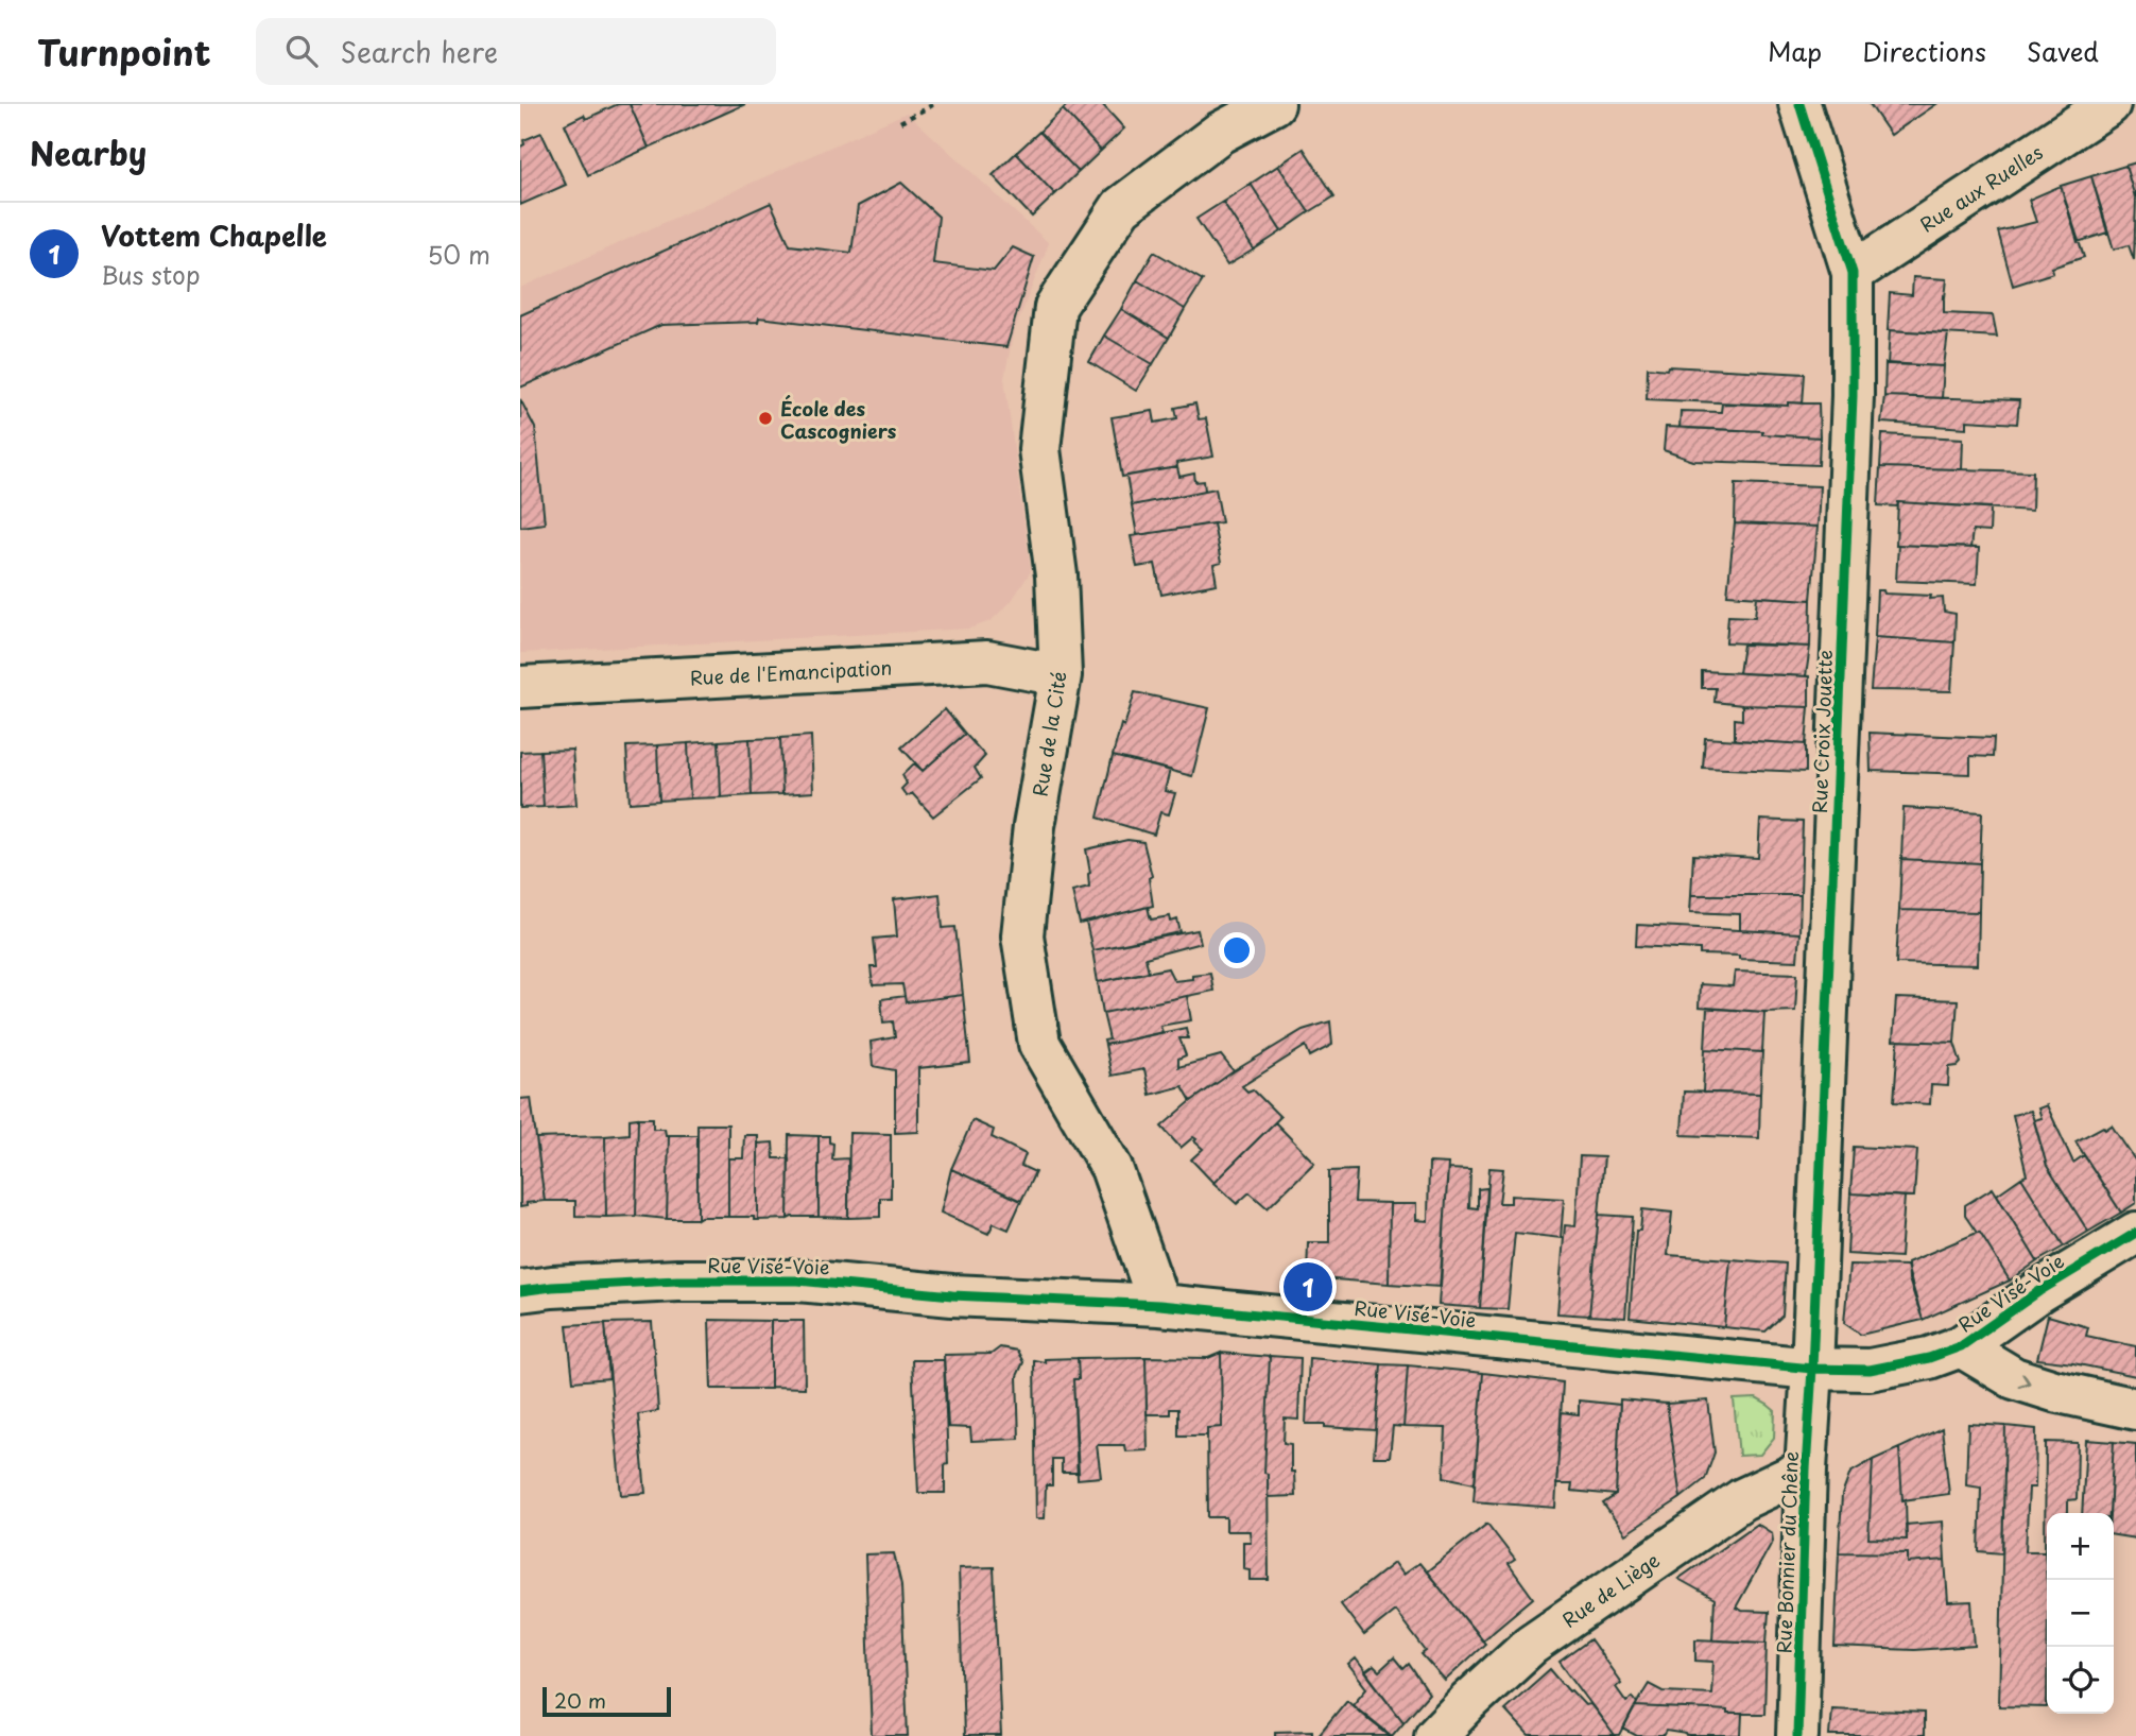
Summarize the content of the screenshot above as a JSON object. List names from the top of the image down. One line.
{"streets":{"street":["Rue aux Ruelles","Rue de l'Emancipation","Rue Croix Jouette","Rue de la Cité","Rue Visé-Voie","Rue Bonnier du Chêne","Rue de Liège"]},"crossings":[["Rue aux Ruelles","Rue Croix Jouette"],["Rue de l'Emancipation","Rue de la Cité"],["Rue Croix Jouette","Rue Visé-Voie"],["Rue Croix Jouette","Rue Bonnier du Chêne"],["Rue de la Cité","Rue Visé-Voie"],["Rue Visé-Voie","Rue Bonnier du Chêne"],["Rue Bonnier du Chêne","Rue de Liège"]],"places":["École des Cascogniers"],"scale_bar":"20 m","page":{"header":"Turnpoint","search":"Search here","nav":["Map","Directions","Saved"],"heading":"Nearby","list":[{"mark":"1","name":"Vottem Chapelle","note":"Bus stop","value":"50 m"}],"pins":"1","map_buttons":["+","−"],"scale":"20 m"}}
